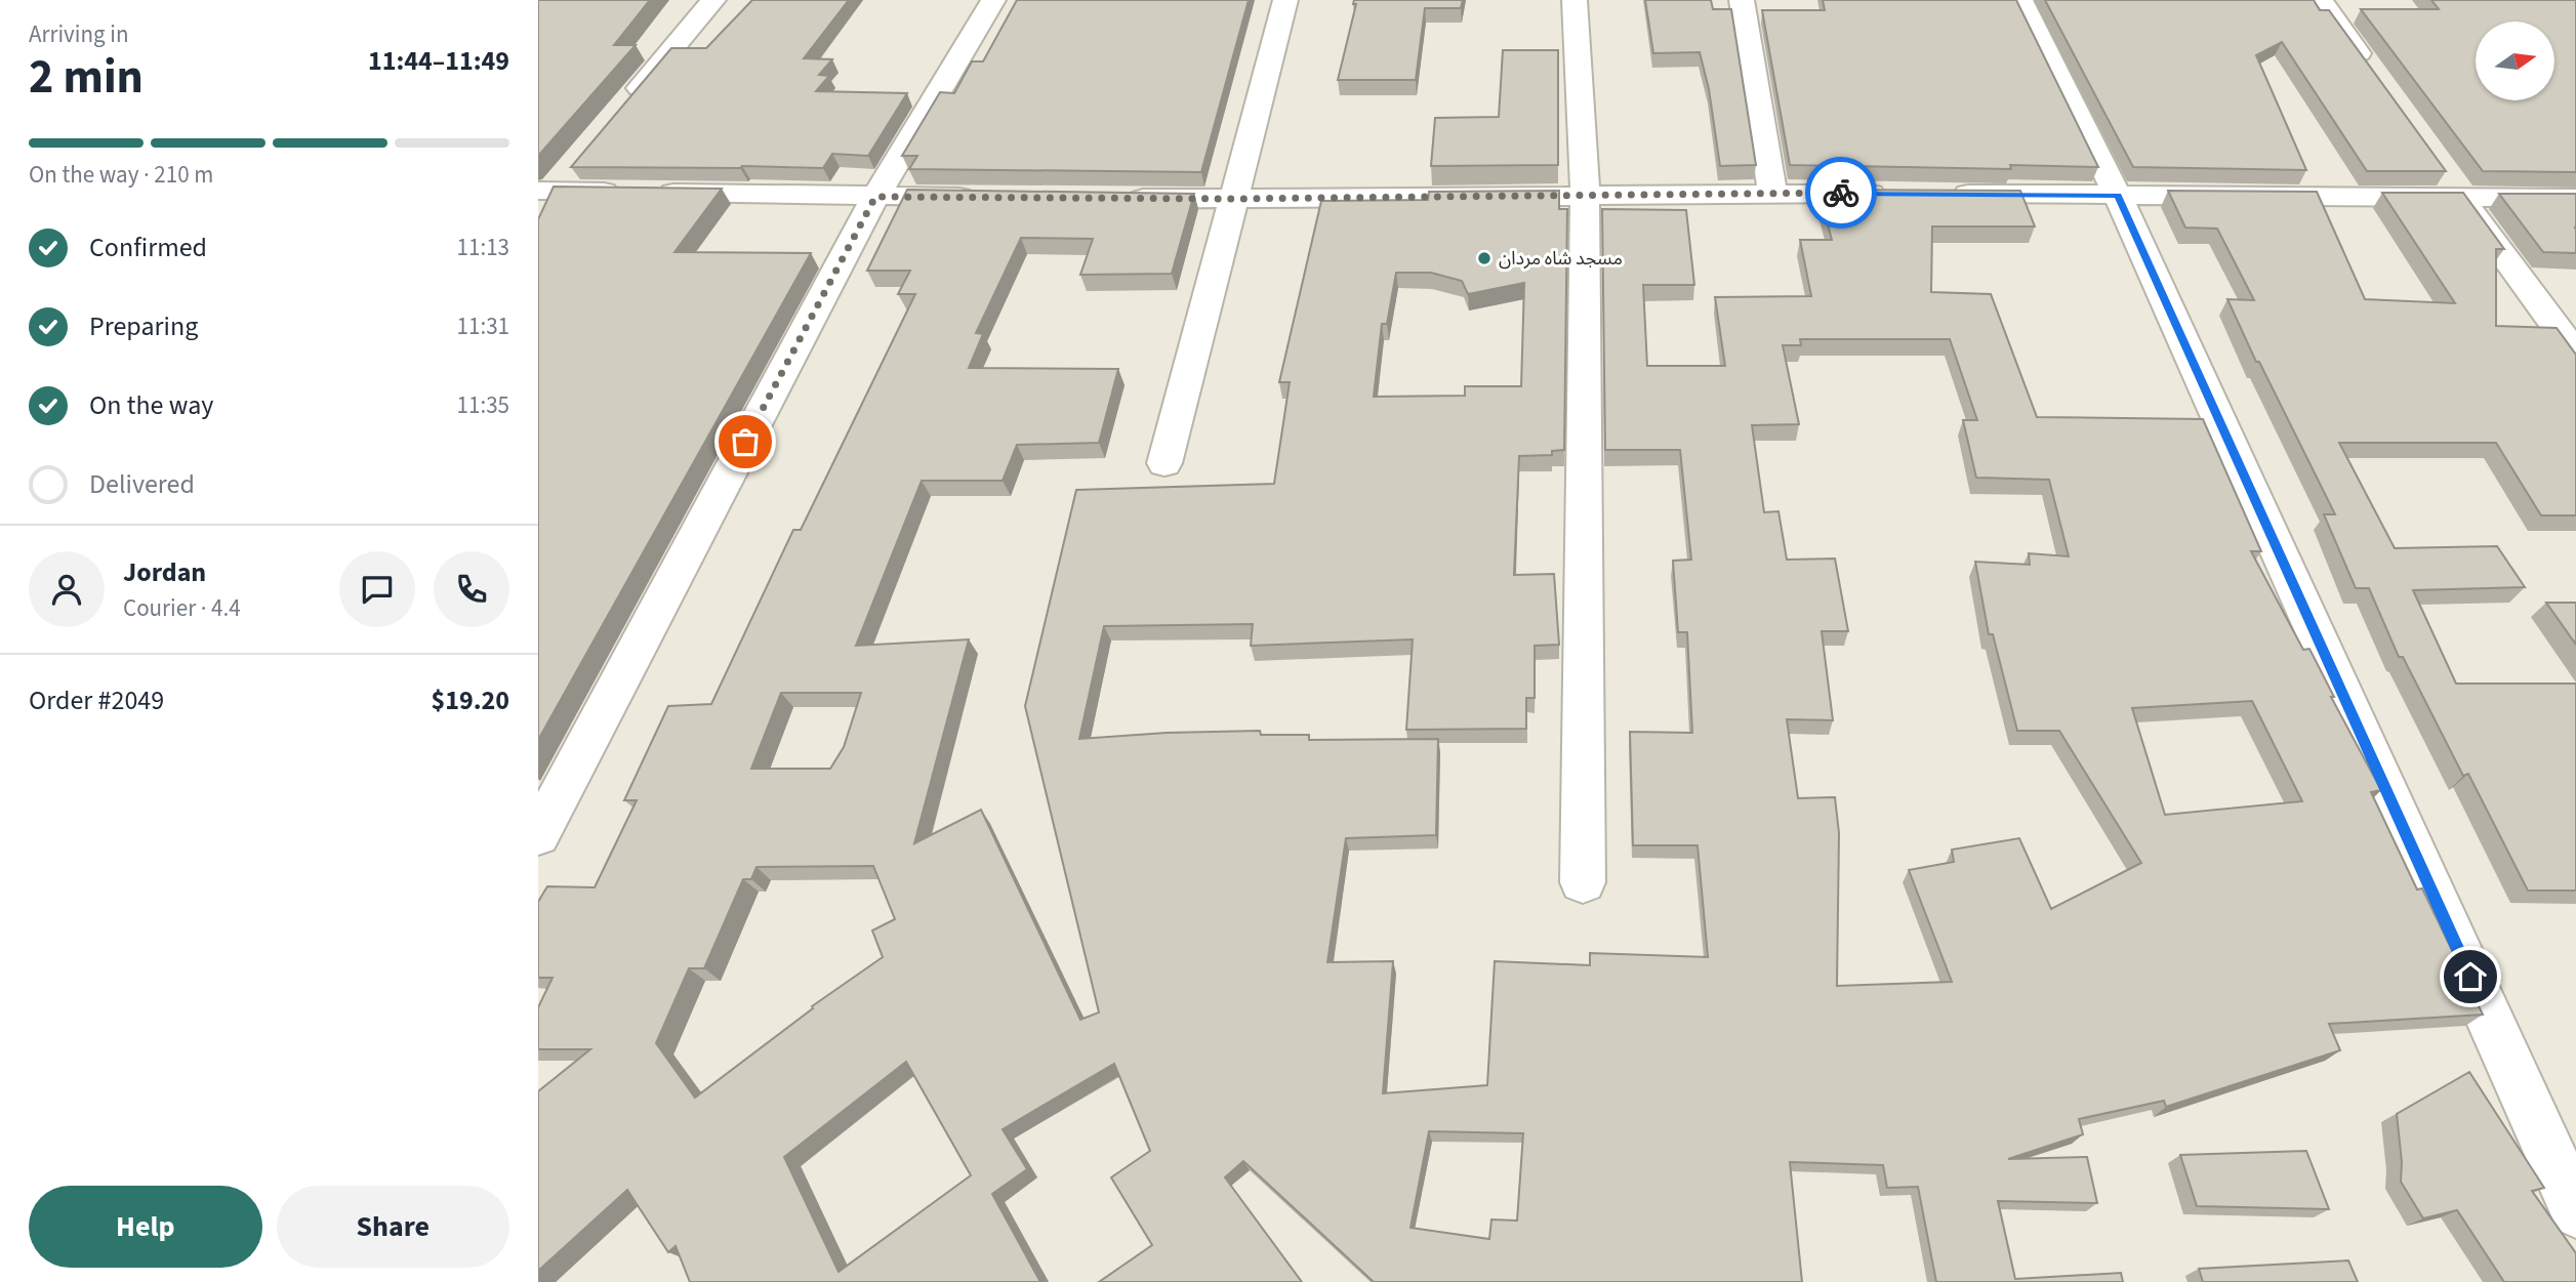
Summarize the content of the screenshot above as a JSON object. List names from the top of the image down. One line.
{"places":["مسجد شاه مردان"],"north":"right","page":{"heading":["2 min","Arriving in","11:44–11:49"],"panel":["Jordan","Courier · 4.4","Order #2049","$19.20"],"bar":"On the way · 210 m","list":[["Confirmed","11:13"],["Preparing","11:31"],["On the way","11:35"],"Delivered"],"buttons":["Help","Share"]}}
